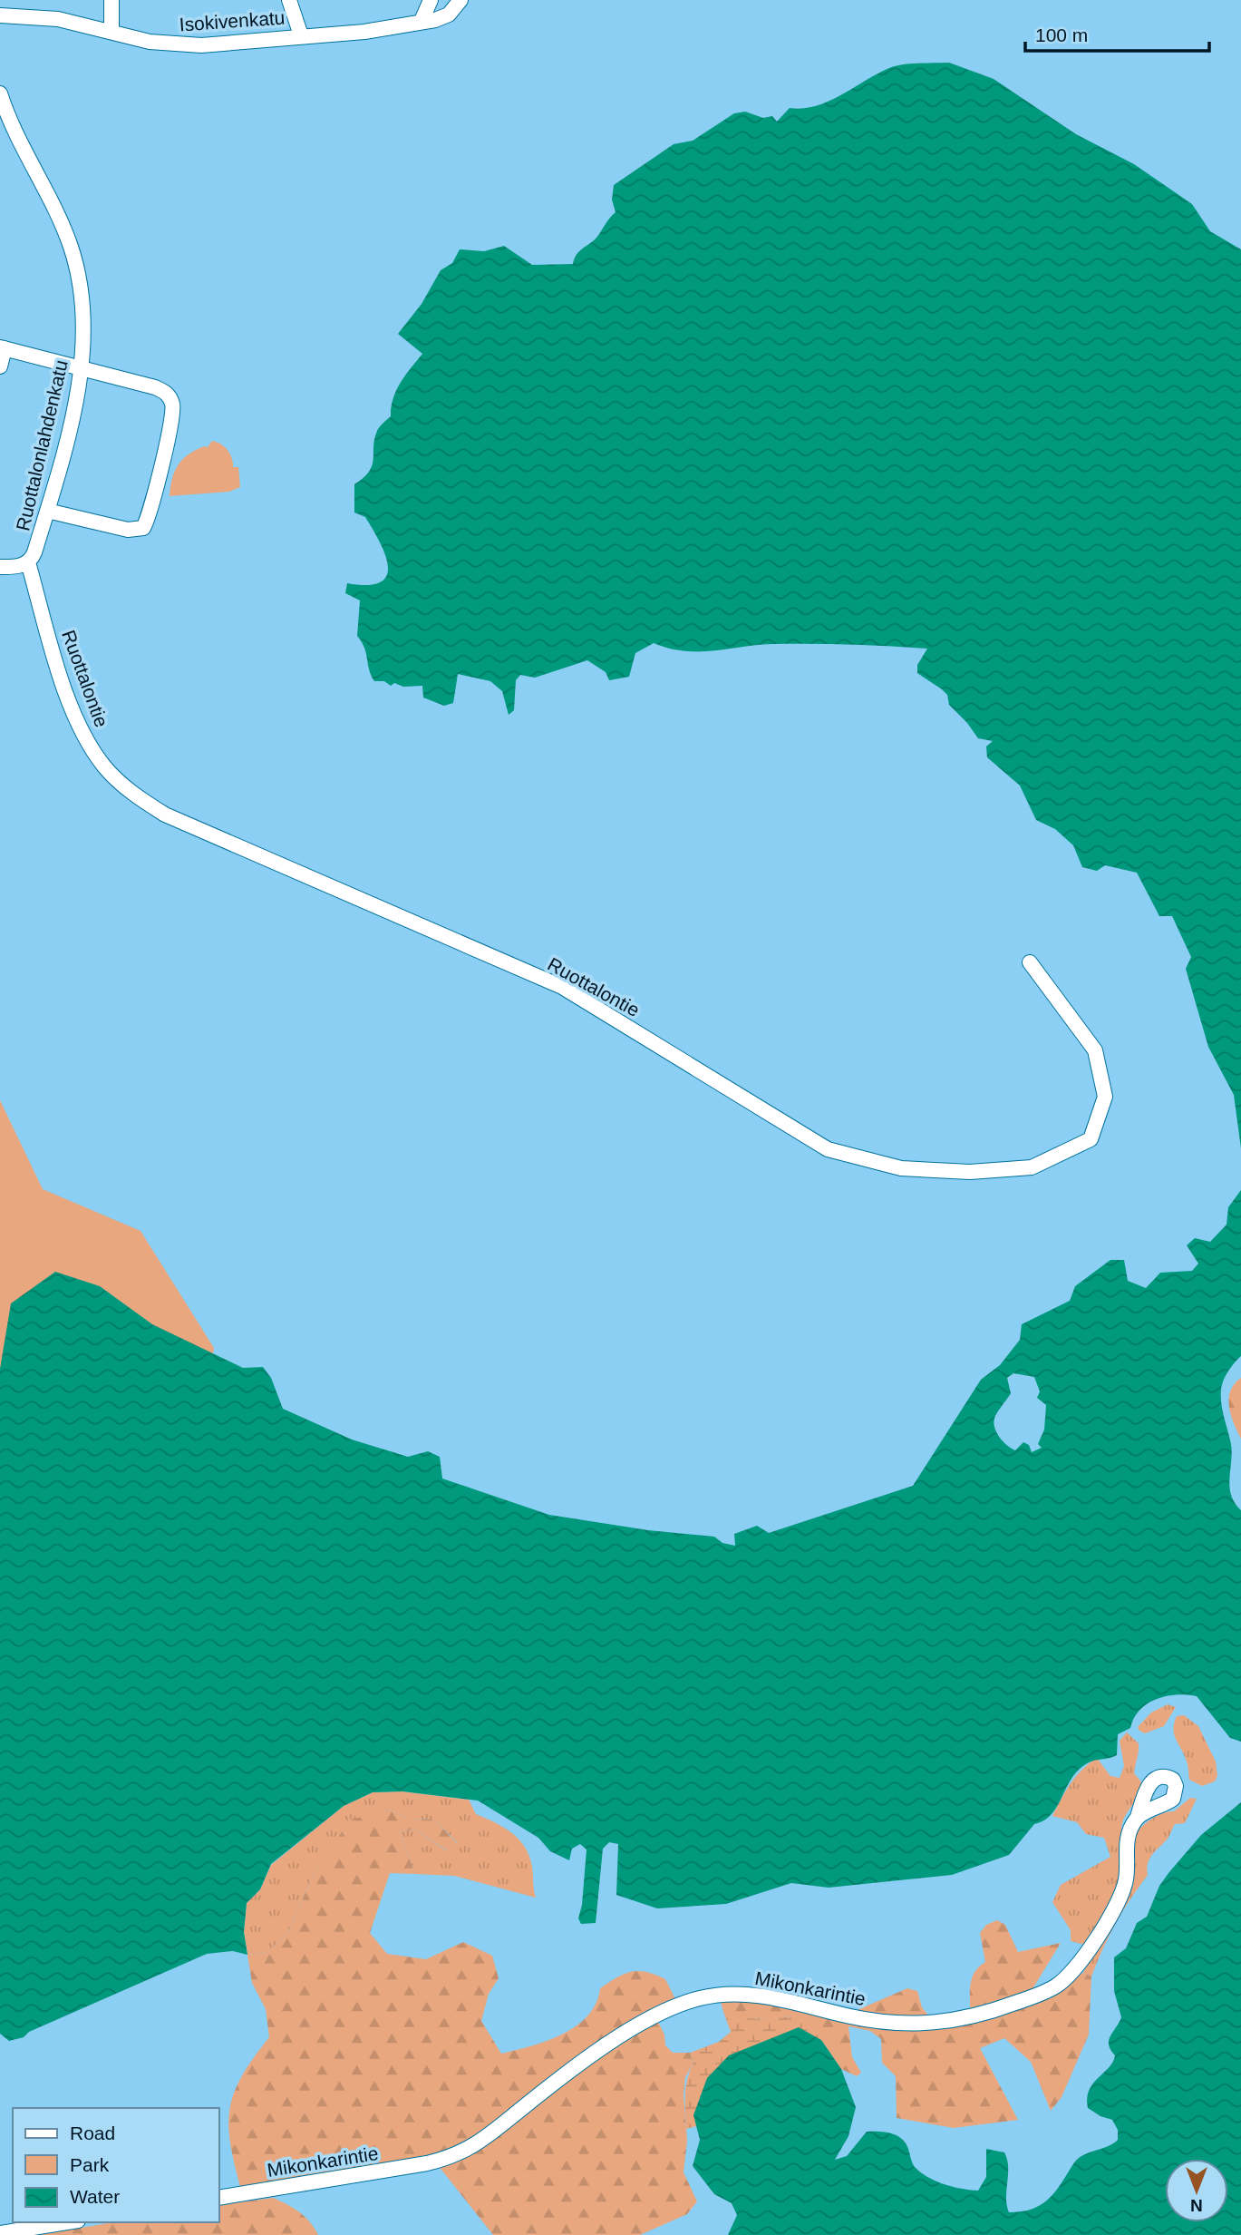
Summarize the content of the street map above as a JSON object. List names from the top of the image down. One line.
{"streets":{"street":["Isokivenkatu","Ruottalonlahdenkatu","Ruottalontie","Mikonkarintie"]},"crossings":[["Ruottalonlahdenkatu","Ruottalontie"]],"legend":["Road","Park","Water"],"scale_bar":"100 m","north":"bottom"}
